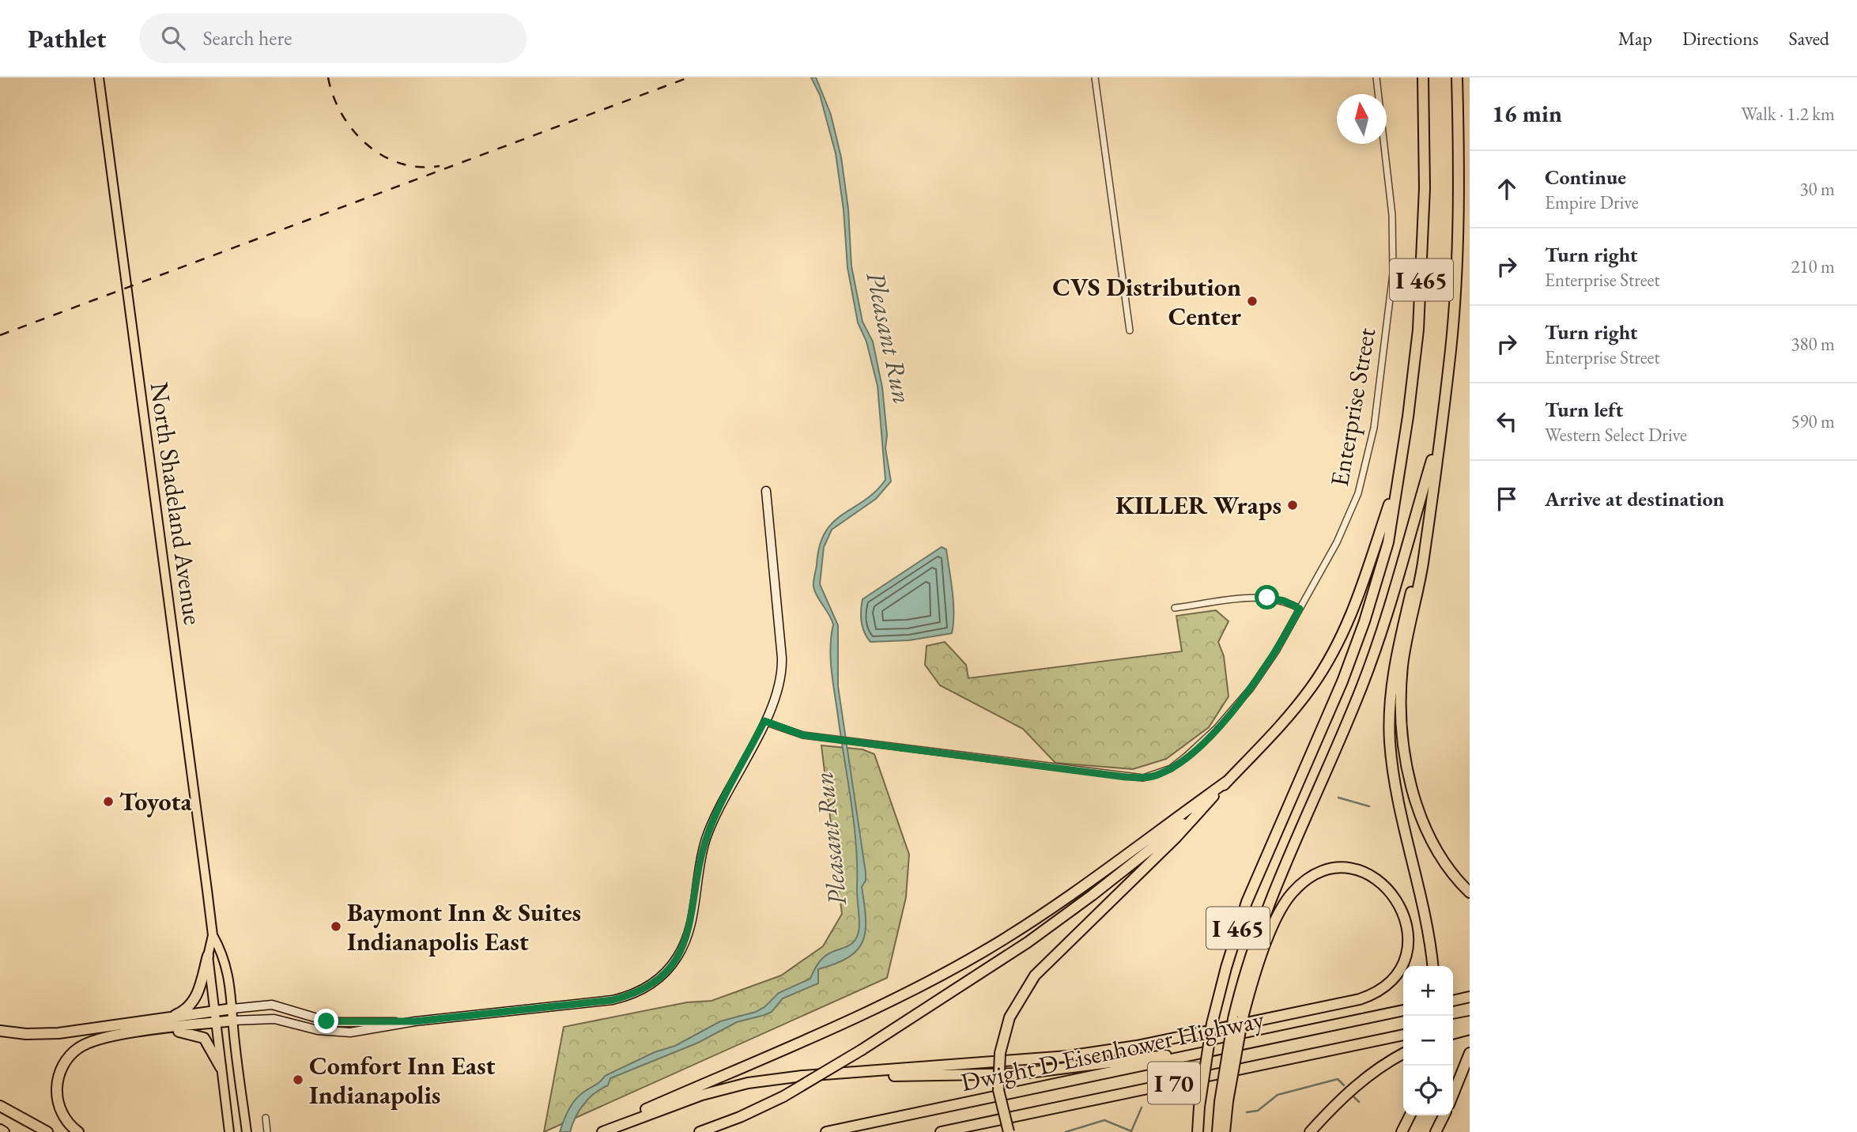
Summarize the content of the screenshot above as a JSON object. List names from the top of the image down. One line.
{"streets":{"highway":["I 465","Dwight D Eisenhower Highway","I 70"],"main road":["North Shadeland Avenue"],"street":["Enterprise Street"]},"water":["Pleasant Run"],"places":["CVS Distribution Center","KILLER Wraps","Toyota","Baymont Inn & Suites Indianapolis East","Comfort Inn East Indianapolis"],"north":"top","page":{"header":"Pathlet","search":"Search here","nav":["Map","Directions","Saved"],"heading":["16 min","Walk · 1.2 km"],"list":[["Continue","Empire Drive","30 m"],["Turn right","Enterprise Street","210 m"],["Turn right","Enterprise Street","380 m"],["Turn left","Western Select Drive","590 m"],"Arrive at destination"],"map_buttons":["+","−"]}}
